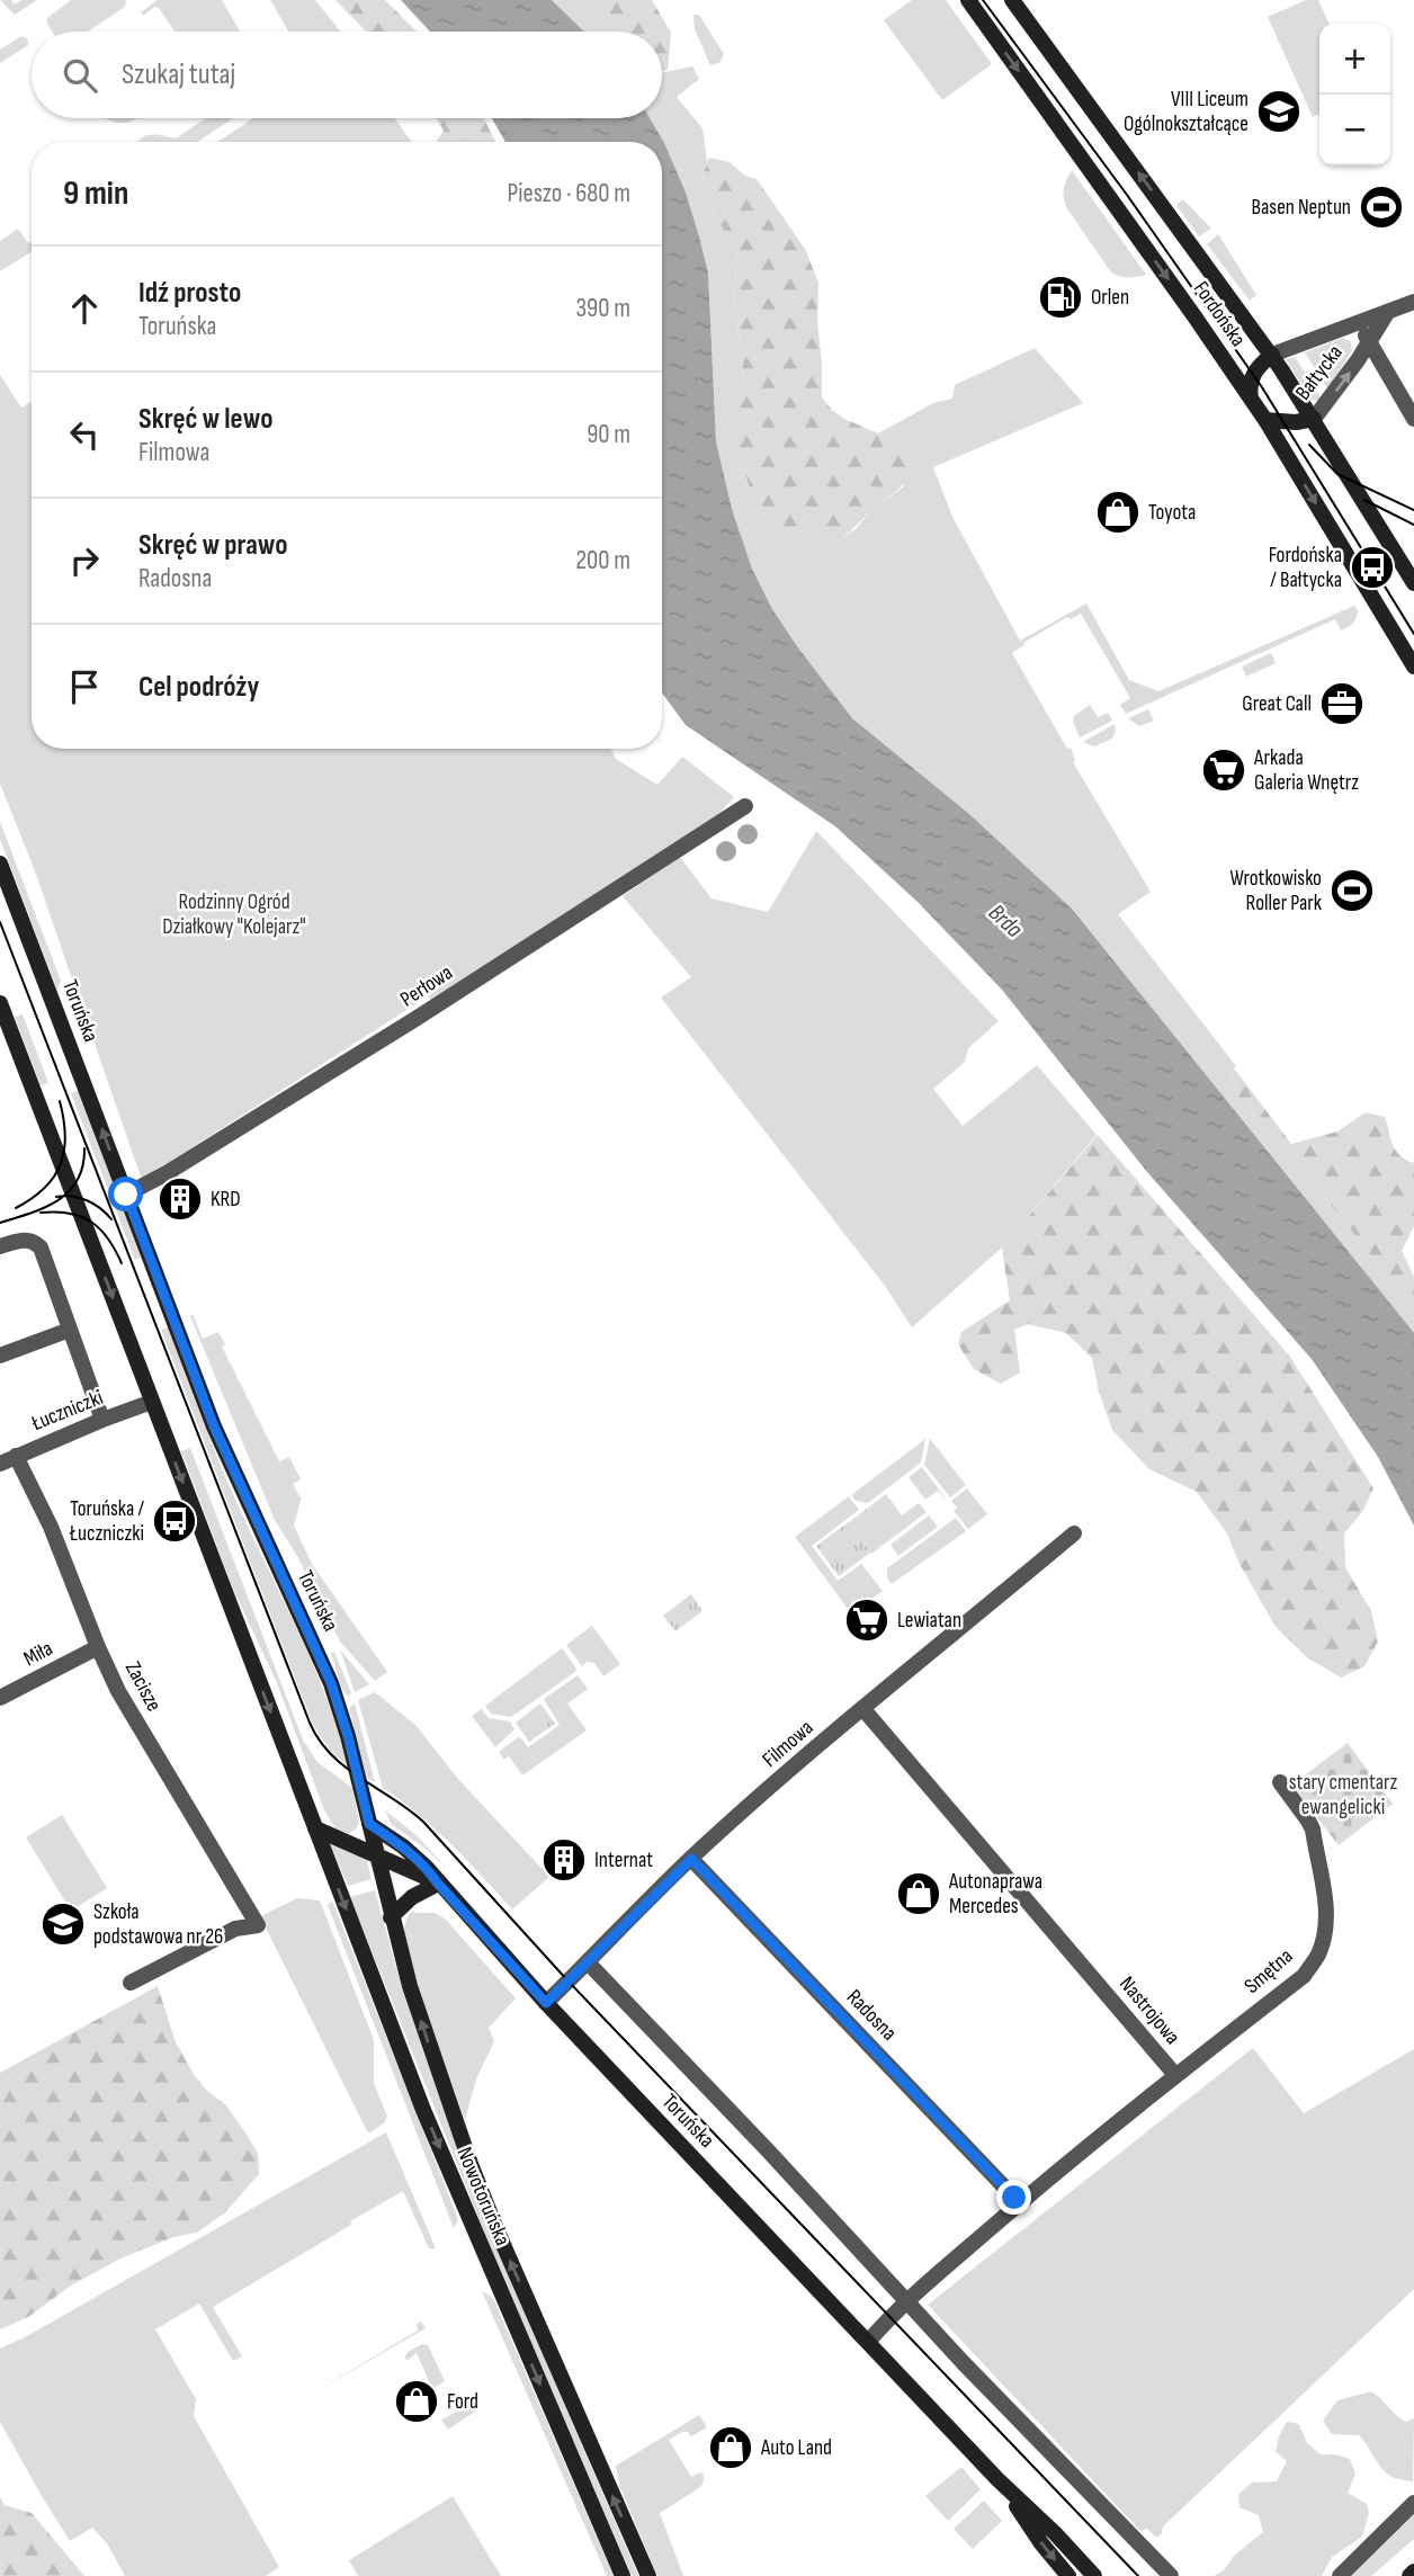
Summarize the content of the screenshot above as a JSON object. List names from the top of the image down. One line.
{"streets":{"main road":["Fordońska","Bałtycka","Toruńska","Nowotoruńska"],"street":["Perłowa","Łuczniczki","Miła","Zacisze","Filmowa","Smętna","Nastrojowa","Radosna"]},"crossings":[["Fordońska","Bałtycka"],["Perłowa","Toruńska"],["Toruńska","Filmowa"],["Toruńska","Nowotoruńska"],["Łuczniczki","Zacisze"],["Łuczniczki","Nowotoruńska"],["Miła","Zacisze"],["Filmowa","Nastrojowa"],["Filmowa","Radosna"],["Smętna","Nastrojowa"],["Nastrojowa","Radosna"]],"water":["Brda"],"parks":["Rodzinny Ogród Działkowy \"Kolejarz\"","stary cmentarz ewangelicki"],"places":{"school or university":["VIII Liceum Ogólnokształcące","Szkoła podstawowa nr 26"],"sports":["Basen Neptun","Wrotkowisko Roller Park"],"fuel station":["Orlen"],"shop":["Toyota","Autonaprawa Mercedes","Ford","Auto Land"],"bus stop":["Fordońska / Bałtycka","Toruńska / Łuczniczki"],"office":["Great Call"],"supermarket":["Arkada Galeria Wnętrz","Lewiatan"],"building":["KRD","Internat"]},"page":{"map_buttons":["+","−"],"search":"Szukaj tutaj","heading":["9 min","Pieszo · 680 m"],"list":[["Idź prosto","Toruńska","390 m"],["Skręć w lewo","Filmowa","90 m"],["Skręć w prawo","Radosna","200 m"],"Cel podróży"]}}
